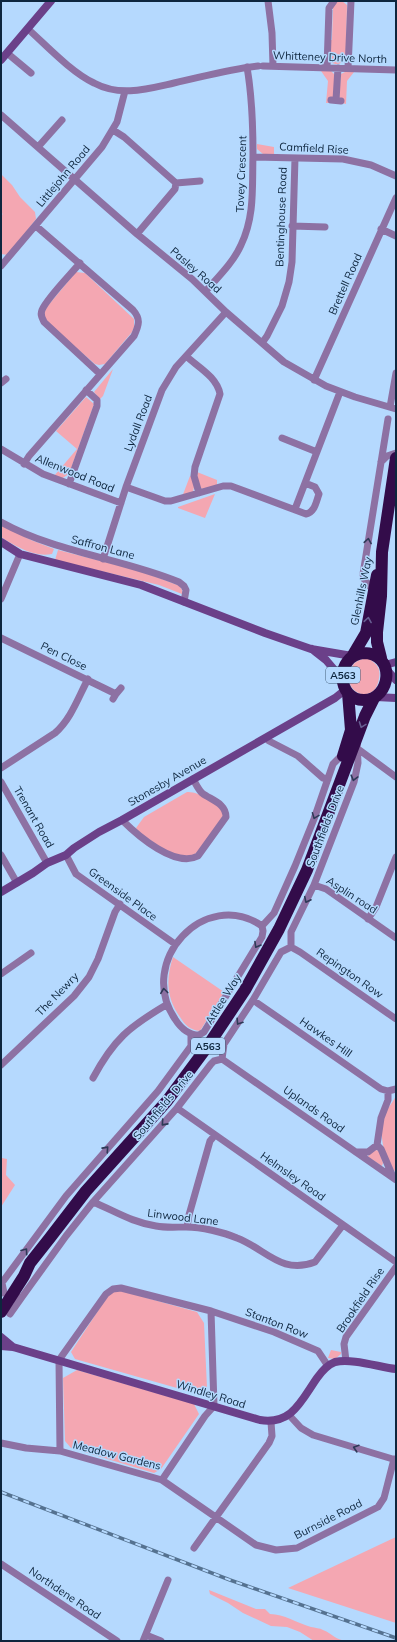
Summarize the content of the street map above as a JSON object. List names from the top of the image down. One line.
{"streets":{"highway":["Glenhills Way","A563","Attlee Way"],"main road":["Stonesby Avenue","Windley Road"],"street":["Whitteney Drive North","Camfield Rise","Tovey Crescent","Littlejohn Road","Bentinghouse Road","Pasley Road","Brettell Road","Lydall Road","Allenwood Road","Saffron Lane","Pen Close","Trenant Road","Southfields Drive","Greenside Place","Asplin road","Repington Row","The Newry","Hawkes Hill","Uplands Road","Helmsley Road","Linwood Lane","Brookfield Rise","Stanton Row","Meadow Gardens","Burnside Road","Northdene Road"]},"crossings":[["Whitteney Drive North","Tovey Crescent"],["Whitteney Drive North","Littlejohn Road"],["Camfield Rise","Tovey Crescent"],["Camfield Rise","Bentinghouse Road"],["Tovey Crescent","Pasley Road"],["Littlejohn Road","Pasley Road"],["Bentinghouse Road","Pasley Road"],["Pasley Road","Brettell Road"],["Pasley Road","Lydall Road"],["Lydall Road","Allenwood Road"],["Lydall Road","Saffron Lane"],["Glenhills Way","A563"],["Glenhills Way","Stonesby Avenue"],["Glenhills Way","Attlee Way"],["A563","Stonesby Avenue"],["A563","Attlee Way"],["Stonesby Avenue","Trenant Road"],["Stonesby Avenue","Southfields Drive"],["Stonesby Avenue","Greenside Place"],["Stonesby Avenue","Attlee Way"],["Southfields Drive","Asplin road"],["Southfields Drive","Repington Row"],["Southfields Drive","Attlee Way"],["Southfields Drive","Uplands Road"],["Southfields Drive","Helmsley Road"],["Southfields Drive","Linwood Lane"],["Greenside Place","The Newry"],["Helmsley Road","Linwood Lane"],["Windley Road","Meadow Gardens"],["Meadow Gardens","Burnside Road"]]}
